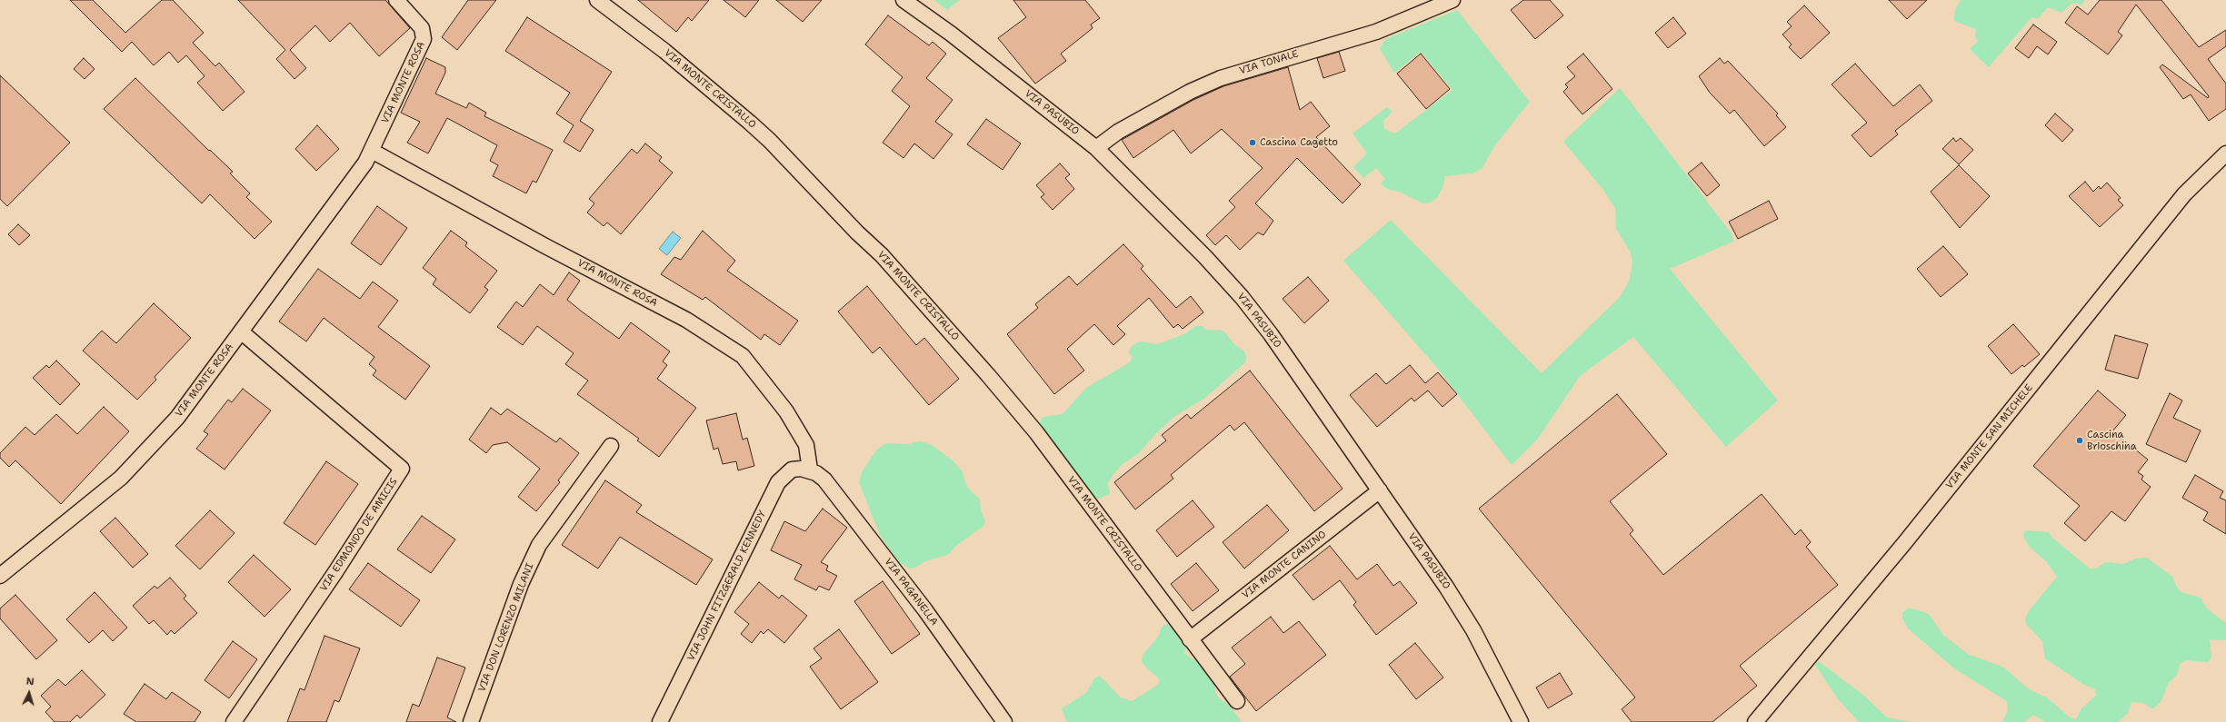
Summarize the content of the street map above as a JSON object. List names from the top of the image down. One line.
{"streets":{"street":["VIA TONALE","VIA MONTE ROSA","VIA MONTE CRISTALLO","VIA PASUBIO","VIA MONTE SAN MICHELE","VIA EDMONDO DE AMICIS","VIA MONTE CANINO","VIA JOHN FITZGERALD KENNEDY","VIA PAGANELLA","VIA DON LORENZO MILANI"]},"crossings":[["VIA TONALE","VIA PASUBIO"],["VIA MONTE ROSA","VIA EDMONDO DE AMICIS"],["VIA MONTE ROSA","VIA JOHN FITZGERALD KENNEDY"],["VIA MONTE ROSA","VIA PAGANELLA"],["VIA MONTE CRISTALLO","VIA MONTE CANINO"],["VIA PASUBIO","VIA MONTE CANINO"],["VIA JOHN FITZGERALD KENNEDY","VIA PAGANELLA"]],"places":["Cascina Cagetto","Cascina Brioschina"],"north":"top"}
